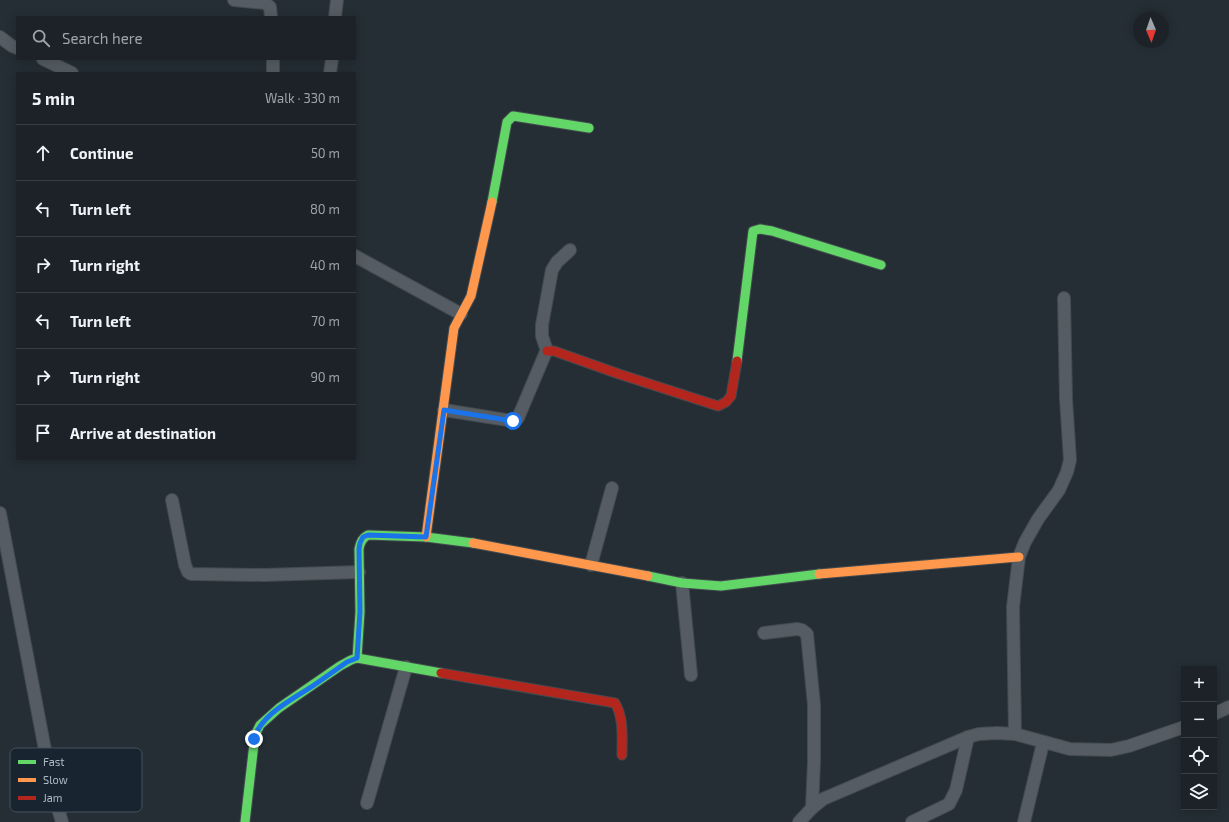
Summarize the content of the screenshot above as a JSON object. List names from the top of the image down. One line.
{"legend":["Fast","Slow","Jam"],"north":"bottom","page":{"search":"Search here","heading":["5 min","Walk · 330 m"],"list":[["Continue","50 m"],["Turn left","80 m"],["Turn right","40 m"],["Turn left","70 m"],["Turn right","90 m"],"Arrive at destination"],"map_buttons":["+","−"]}}
